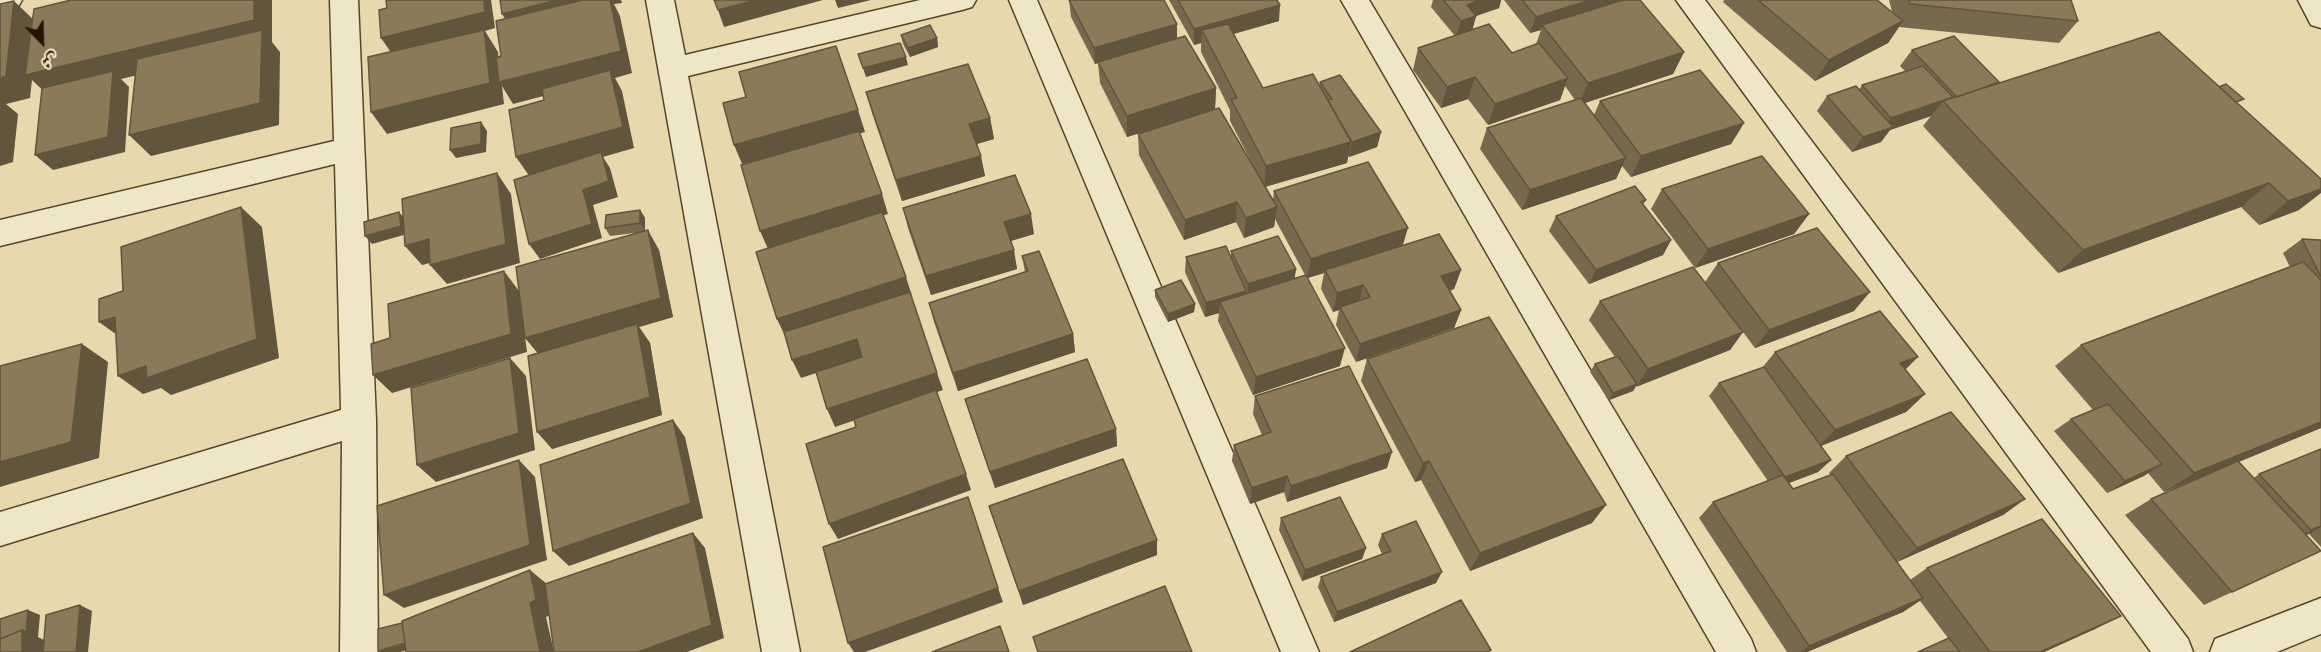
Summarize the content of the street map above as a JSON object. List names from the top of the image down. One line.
{"north":"bottom right"}
